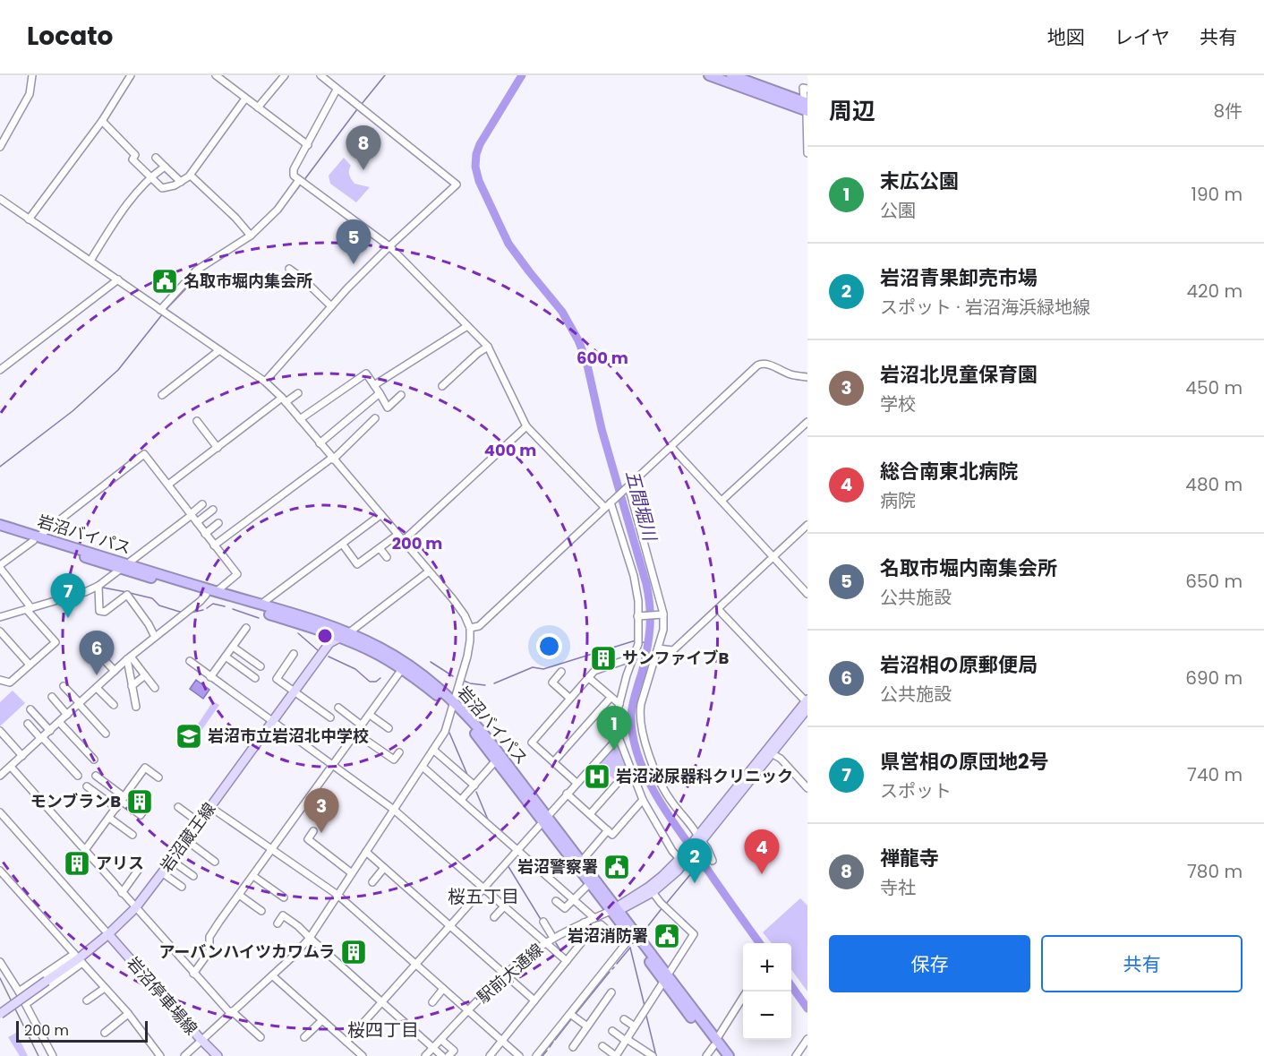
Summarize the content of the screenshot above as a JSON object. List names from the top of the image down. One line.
{"streets":{"highway":["岩沼バイパス"],"main road":["岩沼蔵王線","岩沼停車場線"],"street":["駅前大通線"]},"crossings":[["岩沼バイパス","岩沼蔵王線"],["岩沼バイパス","駅前大通線"],["岩沼蔵王線","岩沼停車場線"]],"districts":["桜五丁目","桜四丁目"],"water":["五間堀川"],"places":{"public building":["名取市堀内集会所","岩沼警察署","岩沼消防署"],"building":["サンファイブB","モンブランB","アリス","アーバンハイツカワムラ"],"school or university":["岩沼市立岩沼北中学校"],"hospital":["岩沼泌尿器科クリニック"]},"scale_bar":"200 m","page":{"header":"Locato","nav":["地図","レイヤ","共有"],"heading":["周辺","8件"],"pins":["8","5","7","6","1","3","4","2"],"list":[{"mark":"1","name":"末広公園","note":"公園","value":"190 m"},{"mark":"2","name":"岩沼青果卸売市場","note":"スポット · 岩沼海浜緑地線","value":"420 m"},{"mark":"3","name":"岩沼北児童保育園","note":"学校","value":"450 m"},{"mark":"4","name":"総合南東北病院","note":"病院","value":"480 m"},{"mark":"5","name":"名取市堀内南集会所","note":"公共施設","value":"650 m"},{"mark":"6","name":"岩沼相の原郵便局","note":"公共施設","value":"690 m"},{"mark":"7","name":"県営相の原団地2号","note":"スポット","value":"740 m"},{"mark":"8","name":"禅龍寺","note":"寺社","value":"780 m"}],"buttons":["保存","共有"],"map_buttons":["+","−"],"scale":"200 m"},"rings":["600 m","400 m","200 m"]}
